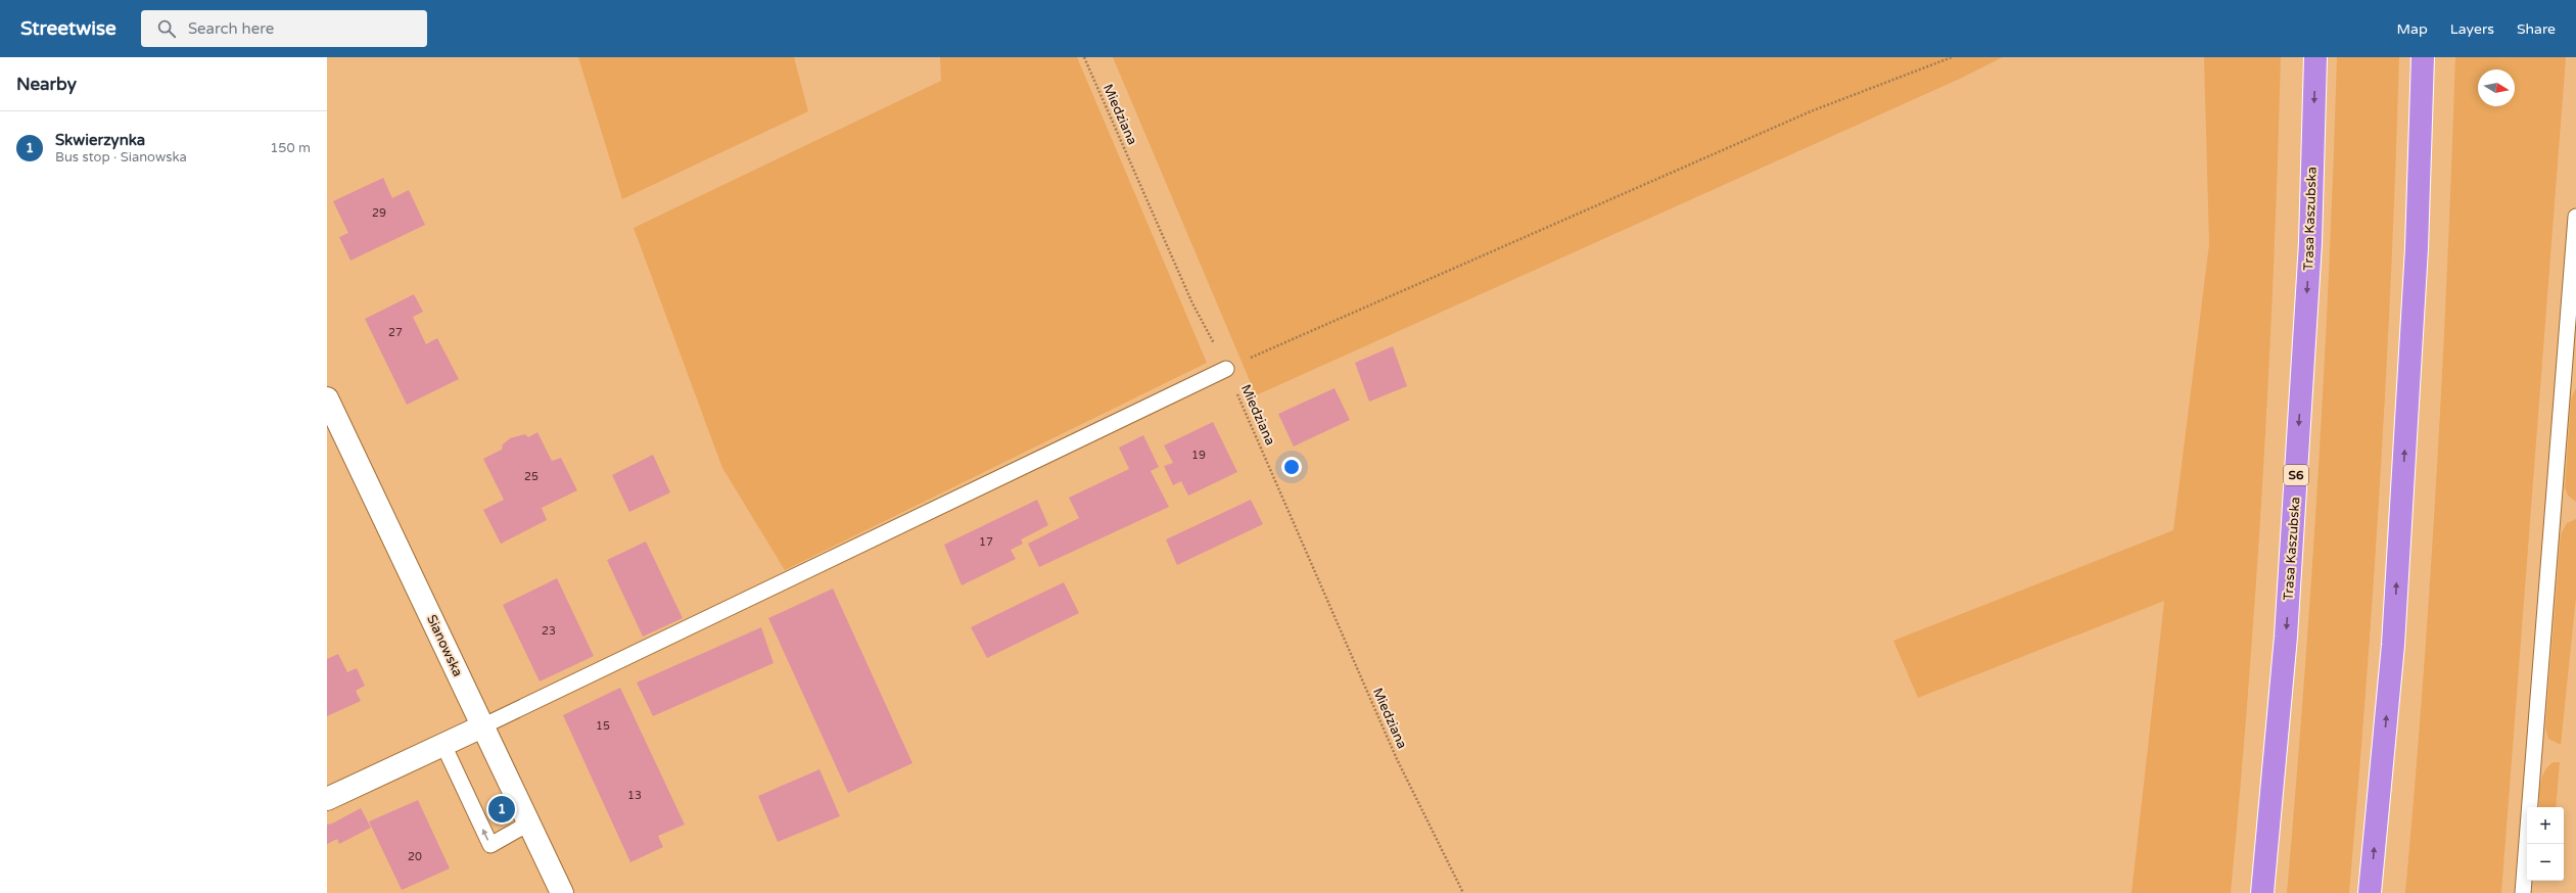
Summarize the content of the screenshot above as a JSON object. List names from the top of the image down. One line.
{"streets":{"highway":["Trasa Kaszubska","S6"],"street":["Sianowska"],"path":["Miedziana"]},"house_numbers":["29","27","19","25","17","23","15","13","20"],"north":"right","page":{"header":"Streetwise","search":"Search here","nav":["Map","Layers","Share"],"heading":"Nearby","list":[{"mark":"1","name":"Skwierzynka","note":"Bus stop · Sianowska","value":"150 m"}],"pins":"1","map_buttons":["+","−"]}}
